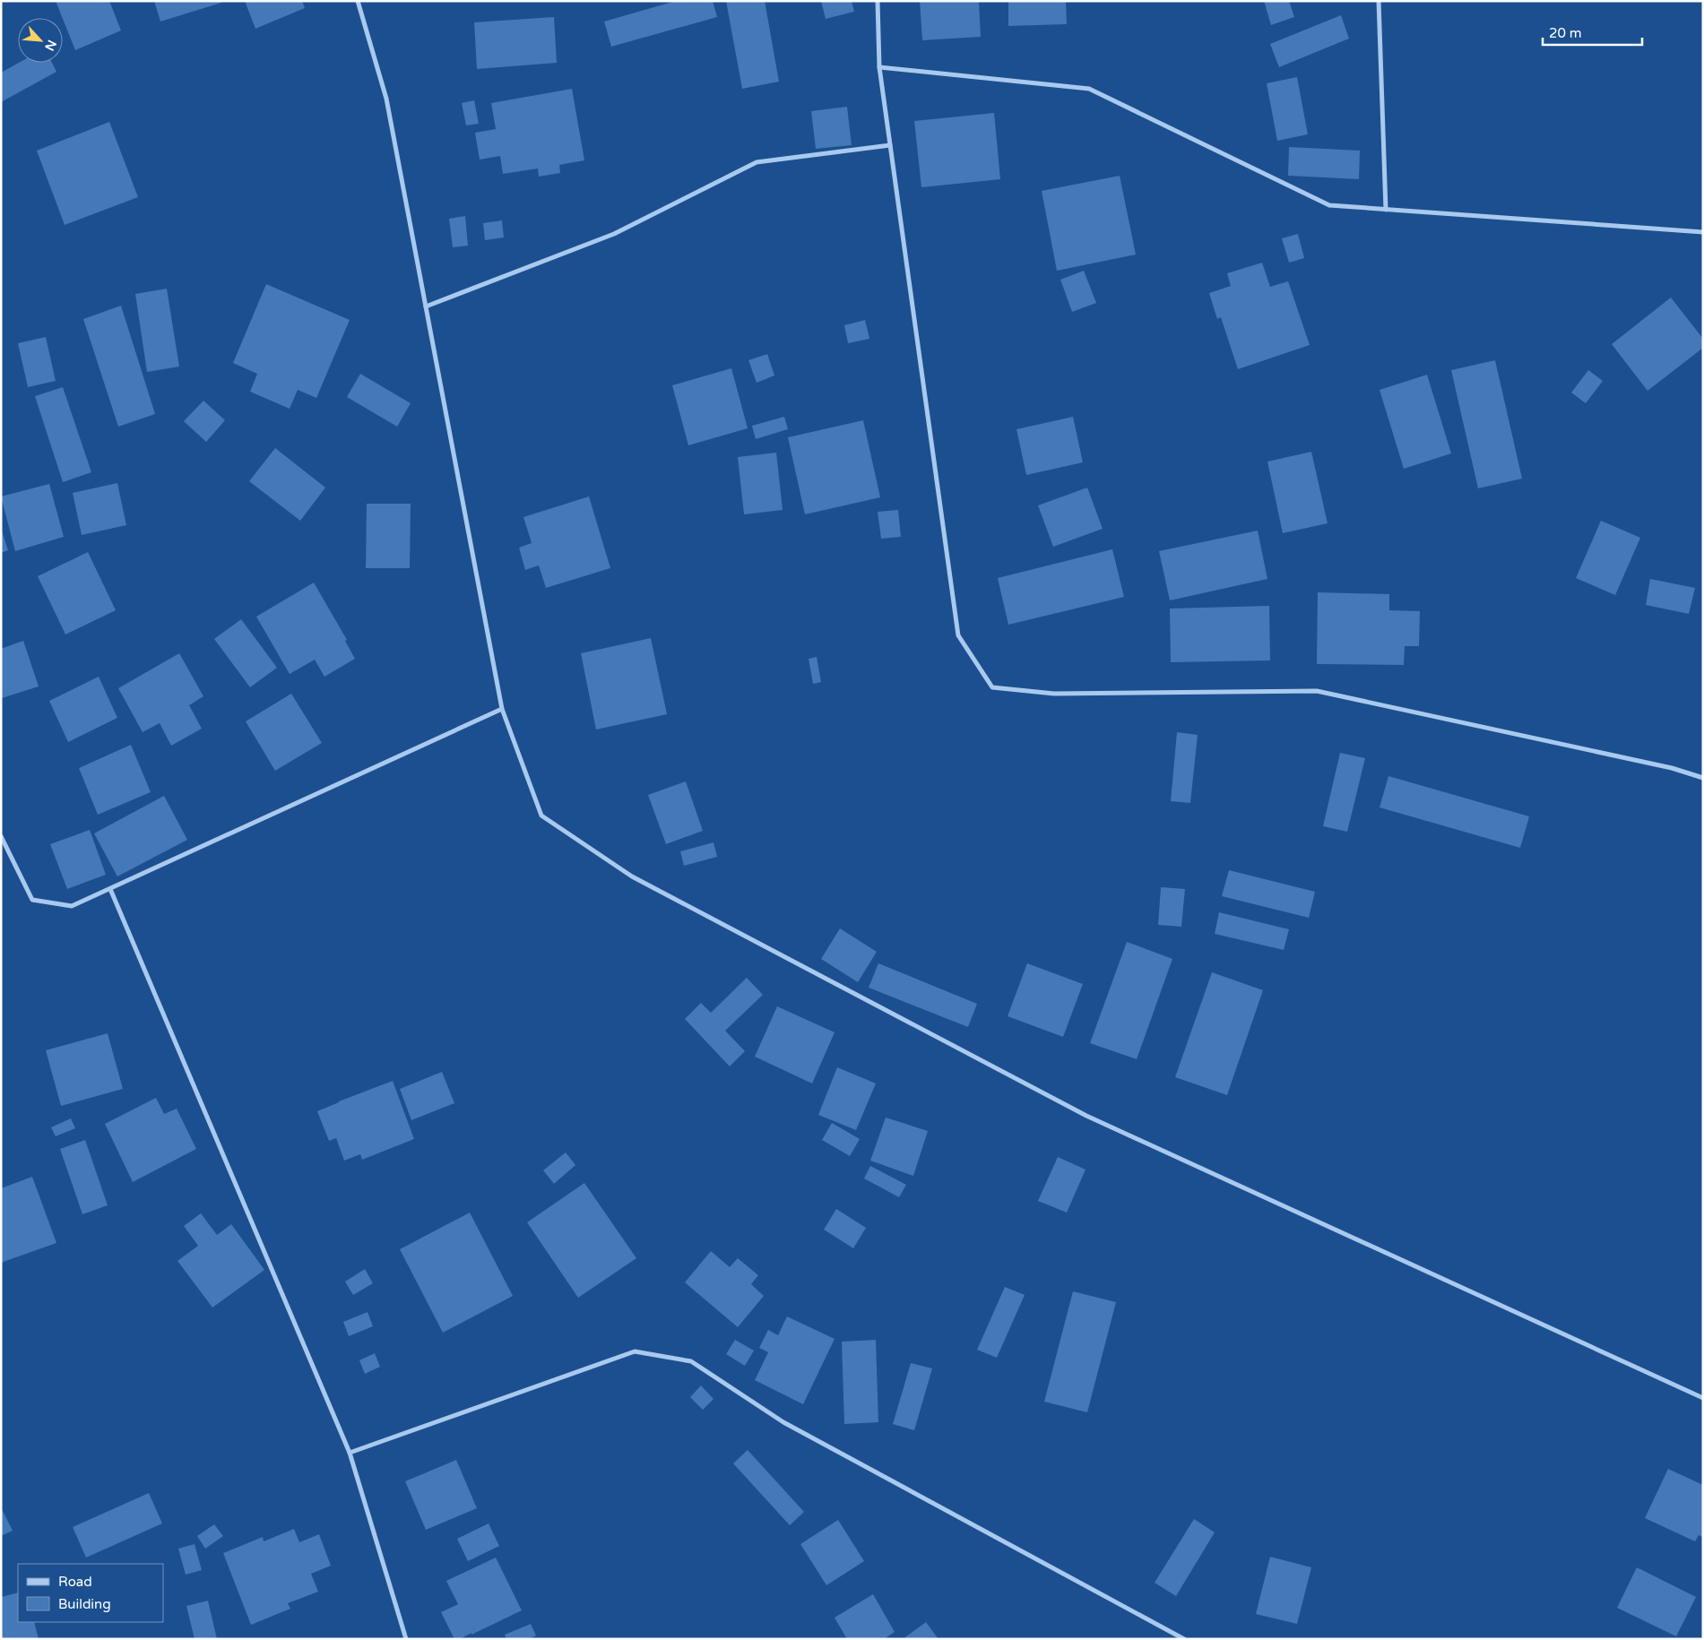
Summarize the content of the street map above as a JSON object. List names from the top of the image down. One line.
{"legend":["Road","Building"],"scale_bar":"20 m","north":"bottom right"}
